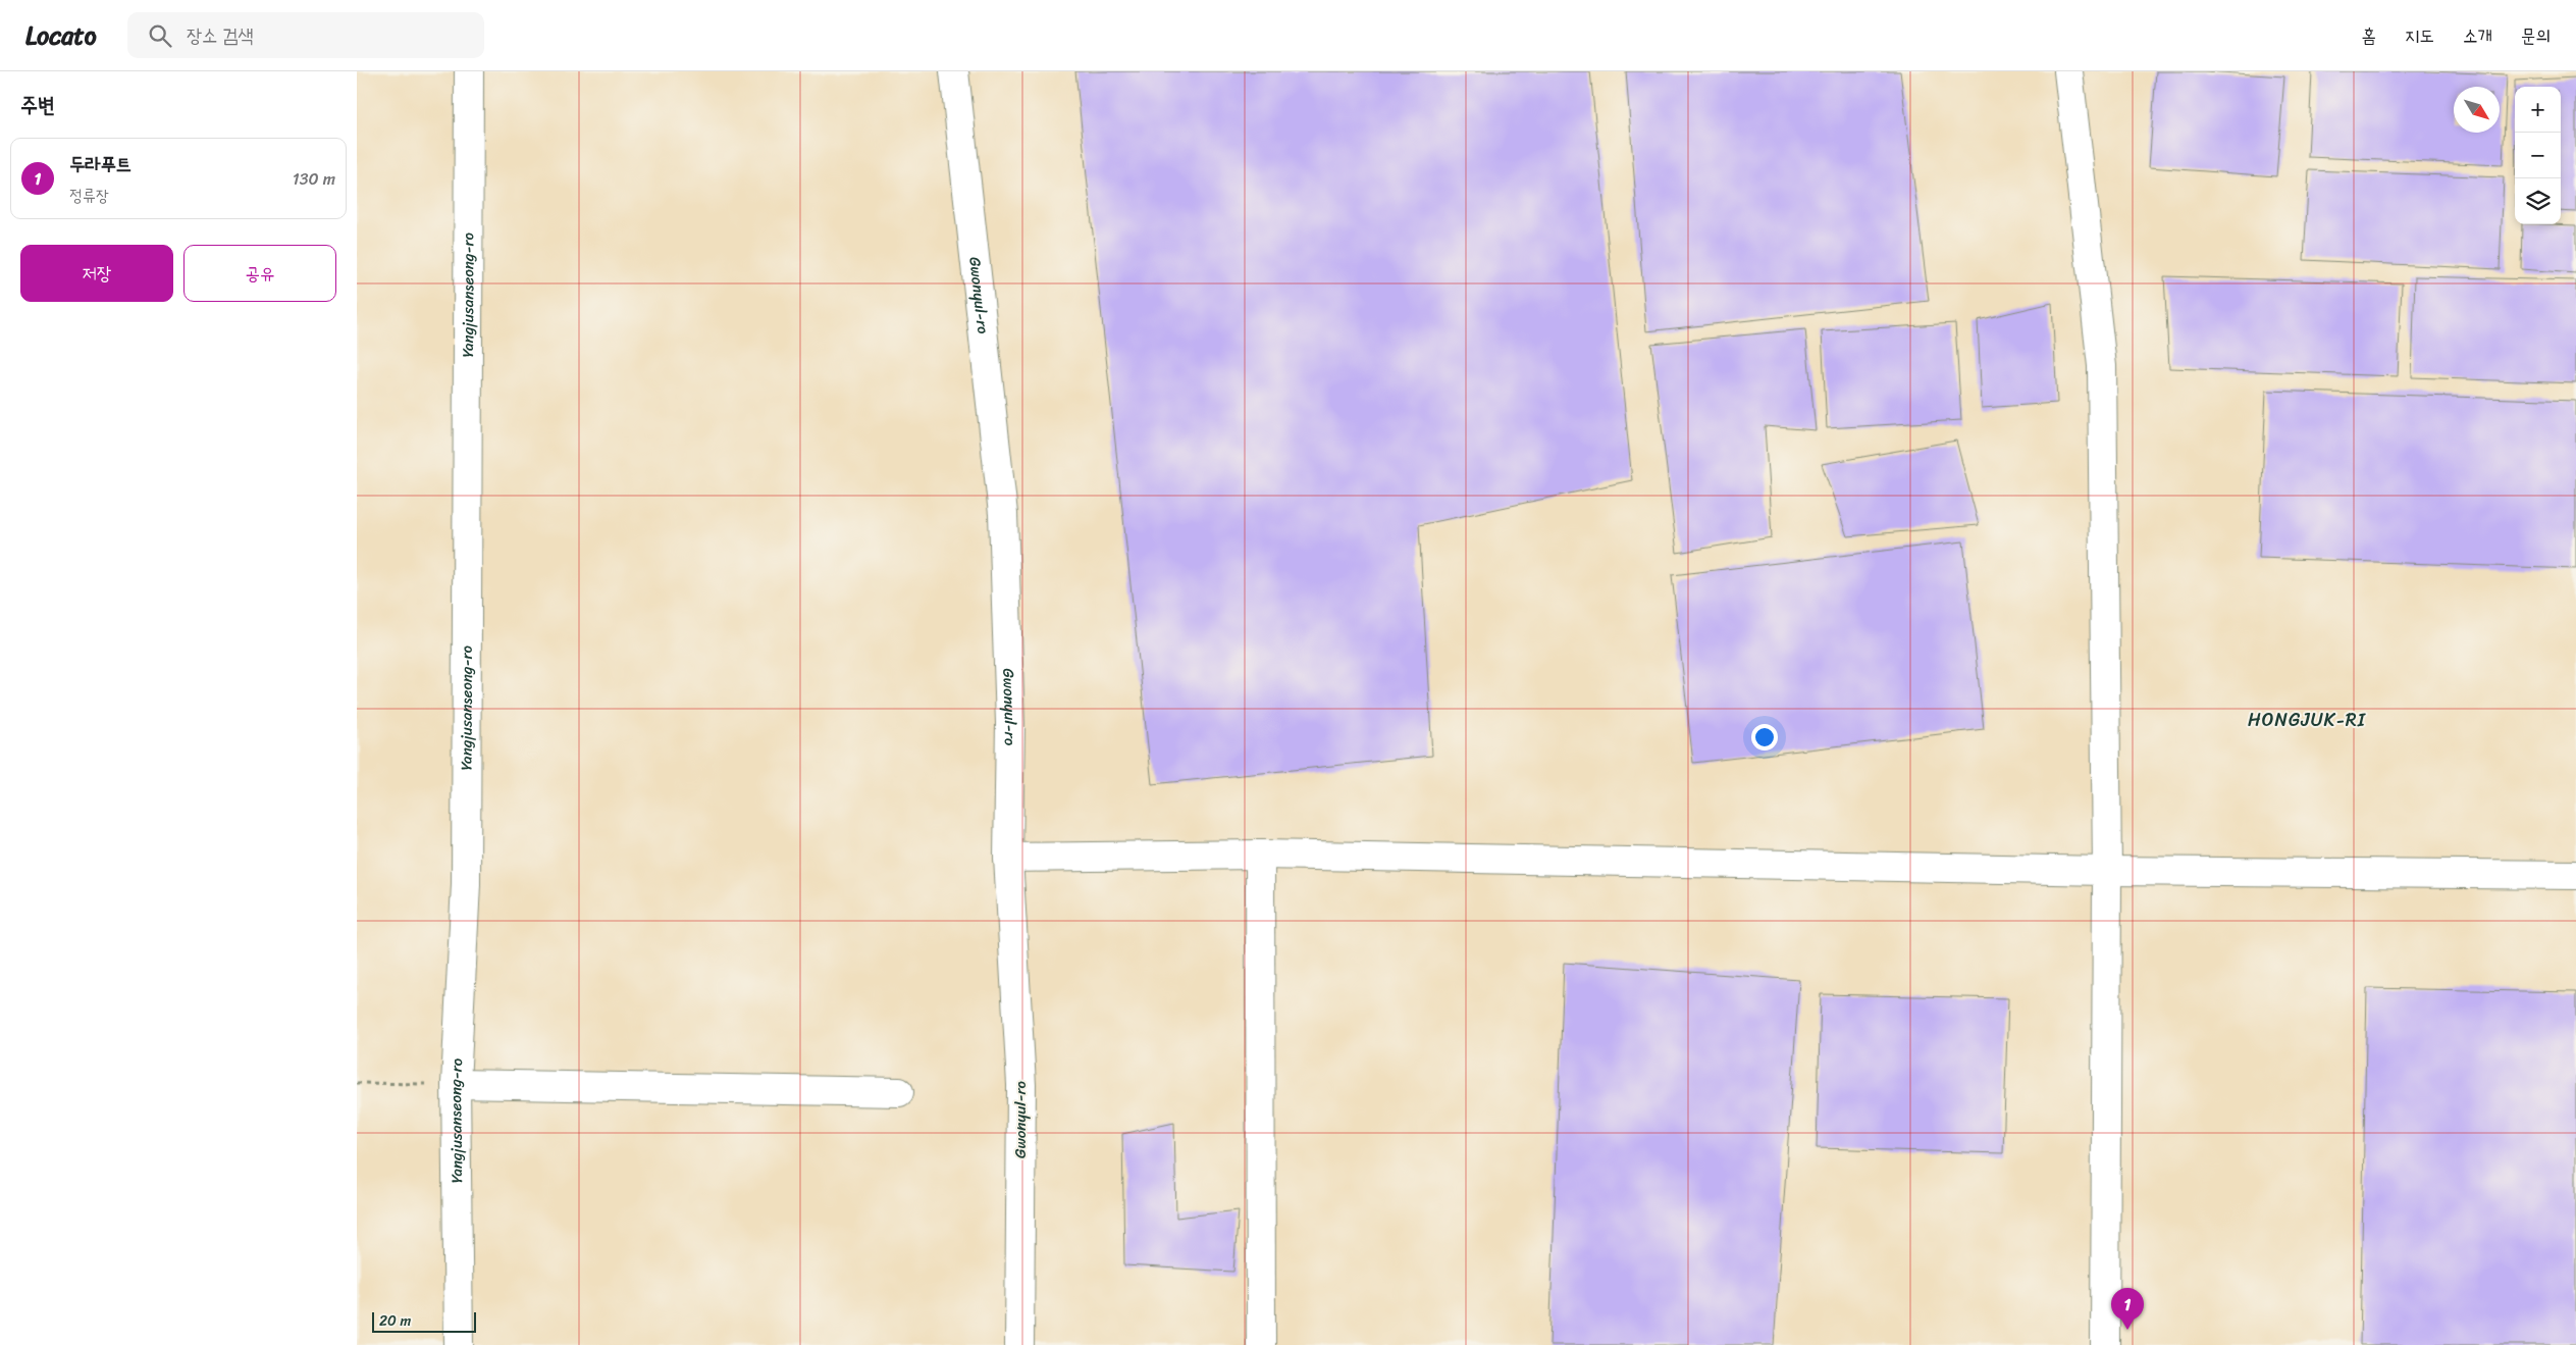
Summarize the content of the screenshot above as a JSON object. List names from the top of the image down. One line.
{"streets":{"street":["Yangjusanseong-ro","Gwonyul-ro"]},"districts":["HONGJUK-RI"],"scale_bar":"20 m","north":"bottom right","page":{"header":"Locato","search":"장소 검색","nav":["홈","지도","소개","문의"],"heading":"주변","map_buttons":["+","−"],"list":[{"mark":"1","name":"두라푸트","note":"정류장","value":"130 m"}],"buttons":["저장","공유"],"pins":"1","scale":"20 m"}}
